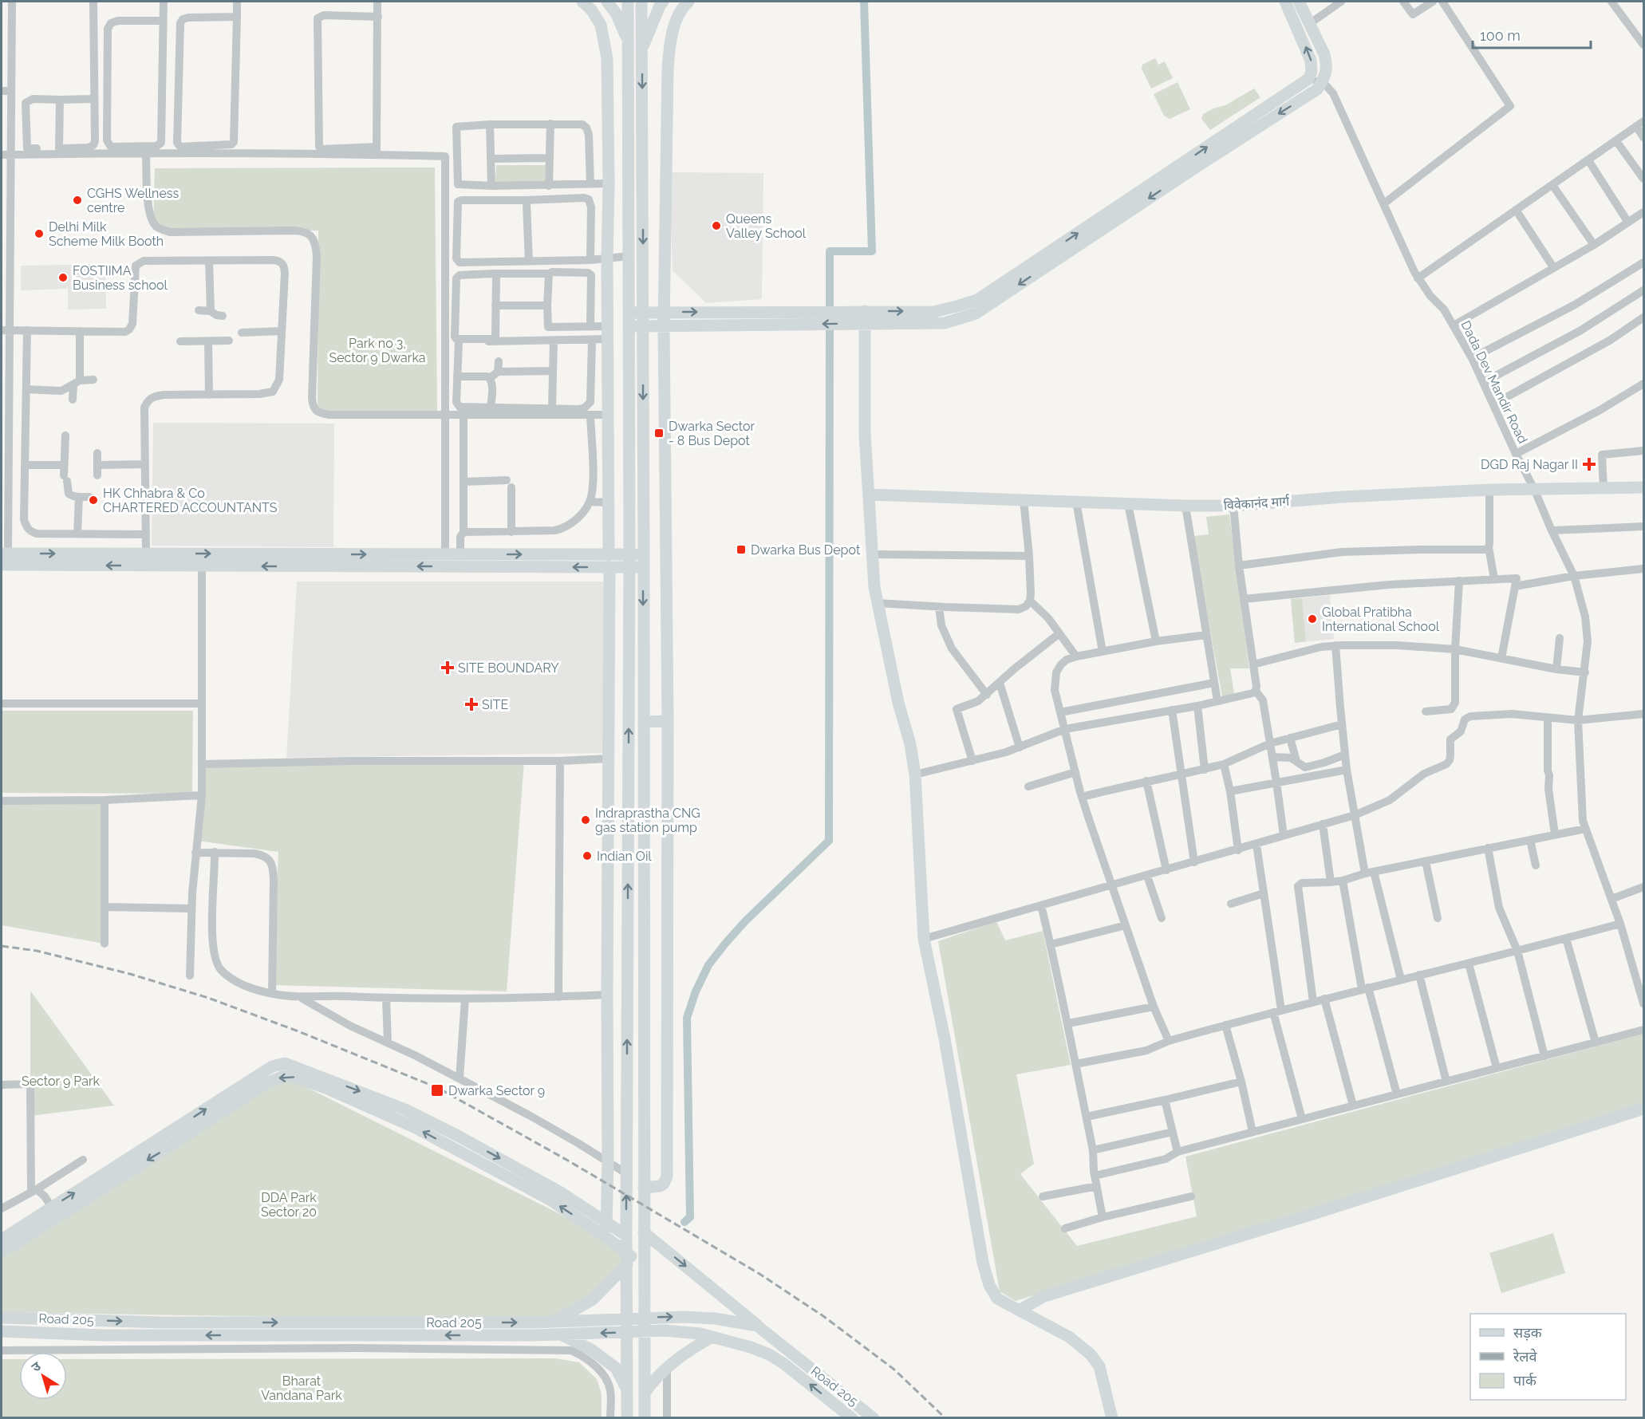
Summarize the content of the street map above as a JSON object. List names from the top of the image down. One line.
{"streets":{"street":["Dada Dev Mandir Road","विवेकानंद मार्ग","Road 205"]},"crossings":[["Dada Dev Mandir Road","विवेकानंद मार्ग"]],"parks":["Park no 3, Sector 9 Dwarka","Sector 9 Park","DDA Park Sector 20","Bharat Vandana Park"],"places":{"other":["CGHS Wellness centre","Queens Valley School","Delhi Milk Scheme Milk Booth","FOSTIIMA Business school","HK Chhabra & Co CHARTERED ACCOUNTANTS","Global Pratibha International School","Indraprastha CNG gas station pump","Indian Oil"],"transit":["Dwarka Sector - 8 Bus Depot","Dwarka Bus Depot","Dwarka Sector 9"],"health":["DGD Raj Nagar II","SITE BOUNDARY","SITE"]},"legend":["सड़क","रेलवे","पार्क"],"scale_bar":"100 m","north":"top left"}
